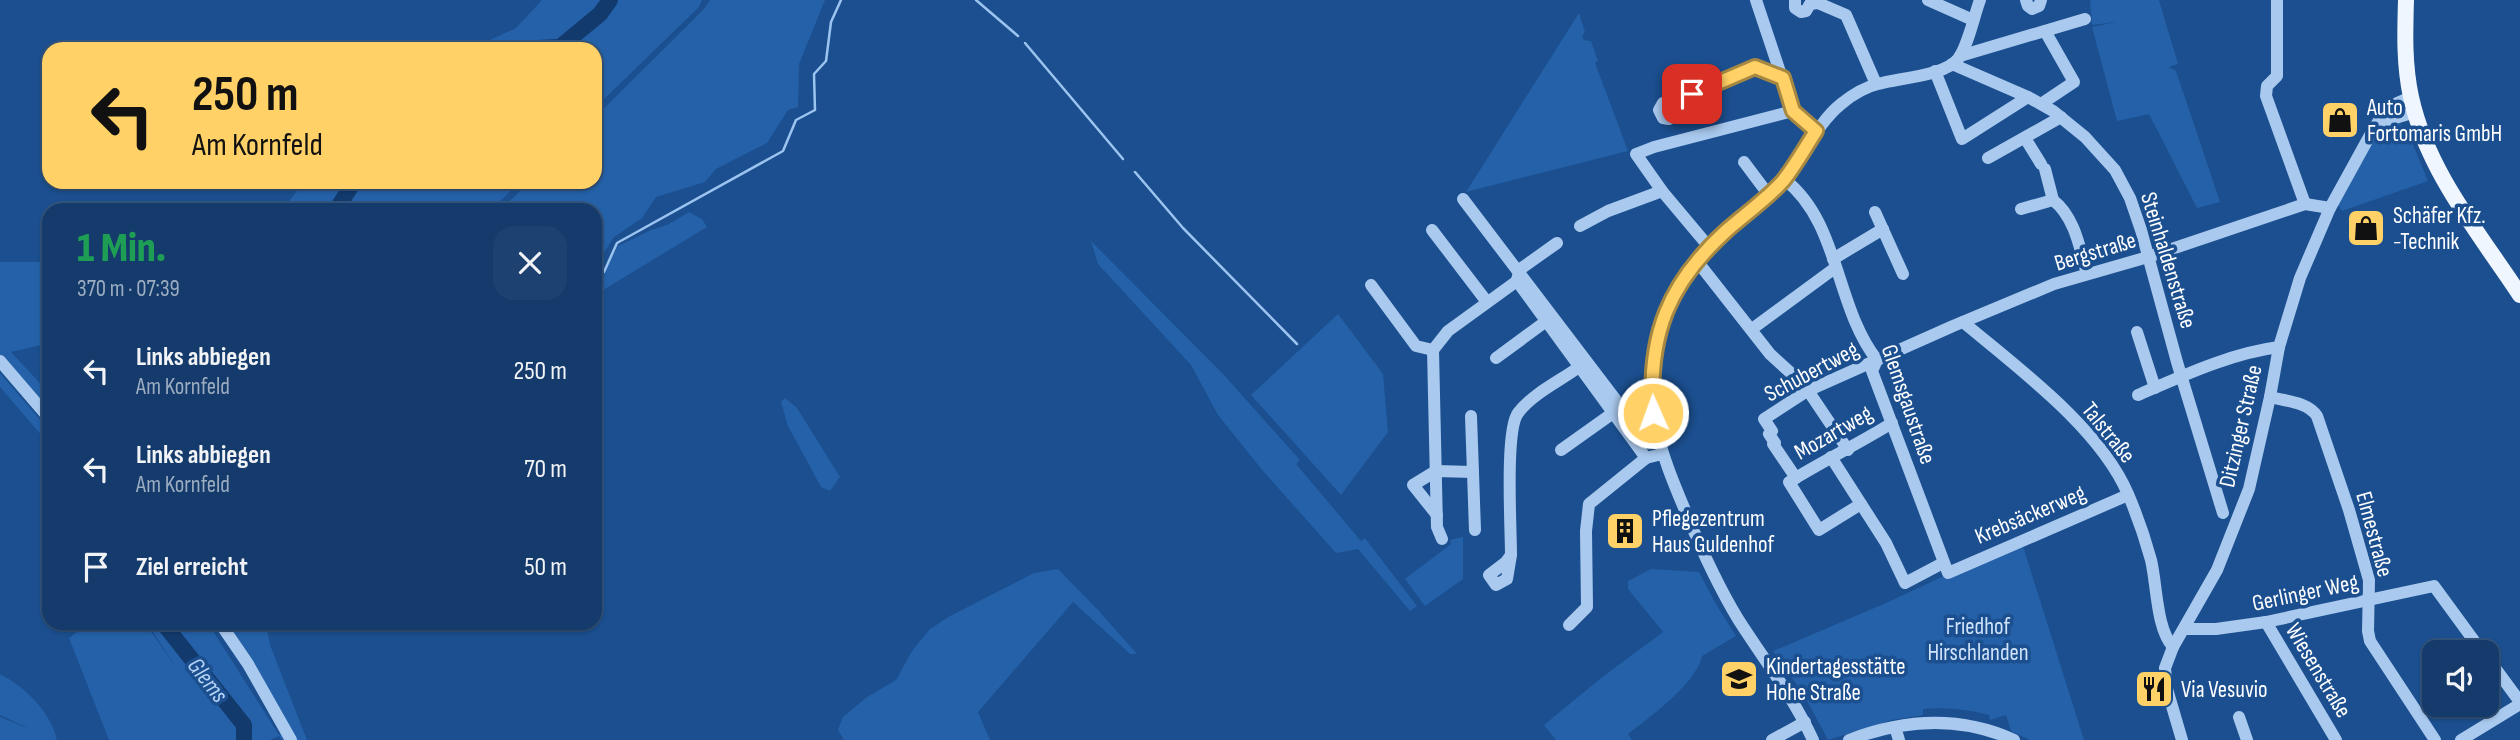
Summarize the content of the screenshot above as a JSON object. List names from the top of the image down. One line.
{"streets":{"street":["Bergstraße","Steinhaldenstraße","Schubertweg","Glemsgaustraße","Ditzinger Straße","Mozartweg","Talstraße","Krebsäckerweg","Elmestraße","Gerlinger Weg","Wiesenstraße"]},"crossings":[["Bergstraße","Steinhaldenstraße"],["Bergstraße","Schubertweg"],["Bergstraße","Glemsgaustraße"],["Bergstraße","Ditzinger Straße"],["Bergstraße","Talstraße"],["Schubertweg","Glemsgaustraße"],["Schubertweg","Mozartweg"],["Glemsgaustraße","Mozartweg"],["Glemsgaustraße","Krebsäckerweg"],["Ditzinger Straße","Talstraße"],["Ditzinger Straße","Elmestraße"],["Ditzinger Straße","Gerlinger Weg"],["Mozartweg","Krebsäckerweg"],["Talstraße","Krebsäckerweg"],["Elmestraße","Gerlinger Weg"],["Gerlinger Weg","Wiesenstraße"]],"water":["Glems"],"parks":["Friedhof Hirschlanden"],"places":{"shop":["Auto Fortomaris GmbH","Schäfer Kfz. -Technik"],"building":["Pflegezentrum Haus Guldenhof"],"school or university":["Kindertagesstätte Hohe Straße"],"restaurant":["Via Vesuvio"]},"page":{"turn":["250 m","Am Kornfeld"],"heading":["1 Min.","370 m · 07:39"],"list":[{"name":"Links abbiegen","note":"Am Kornfeld","value":"250 m"},{"name":"Links abbiegen","note":"Am Kornfeld","value":"70 m"},{"name":"Ziel erreicht","value":"50 m"}]}}
